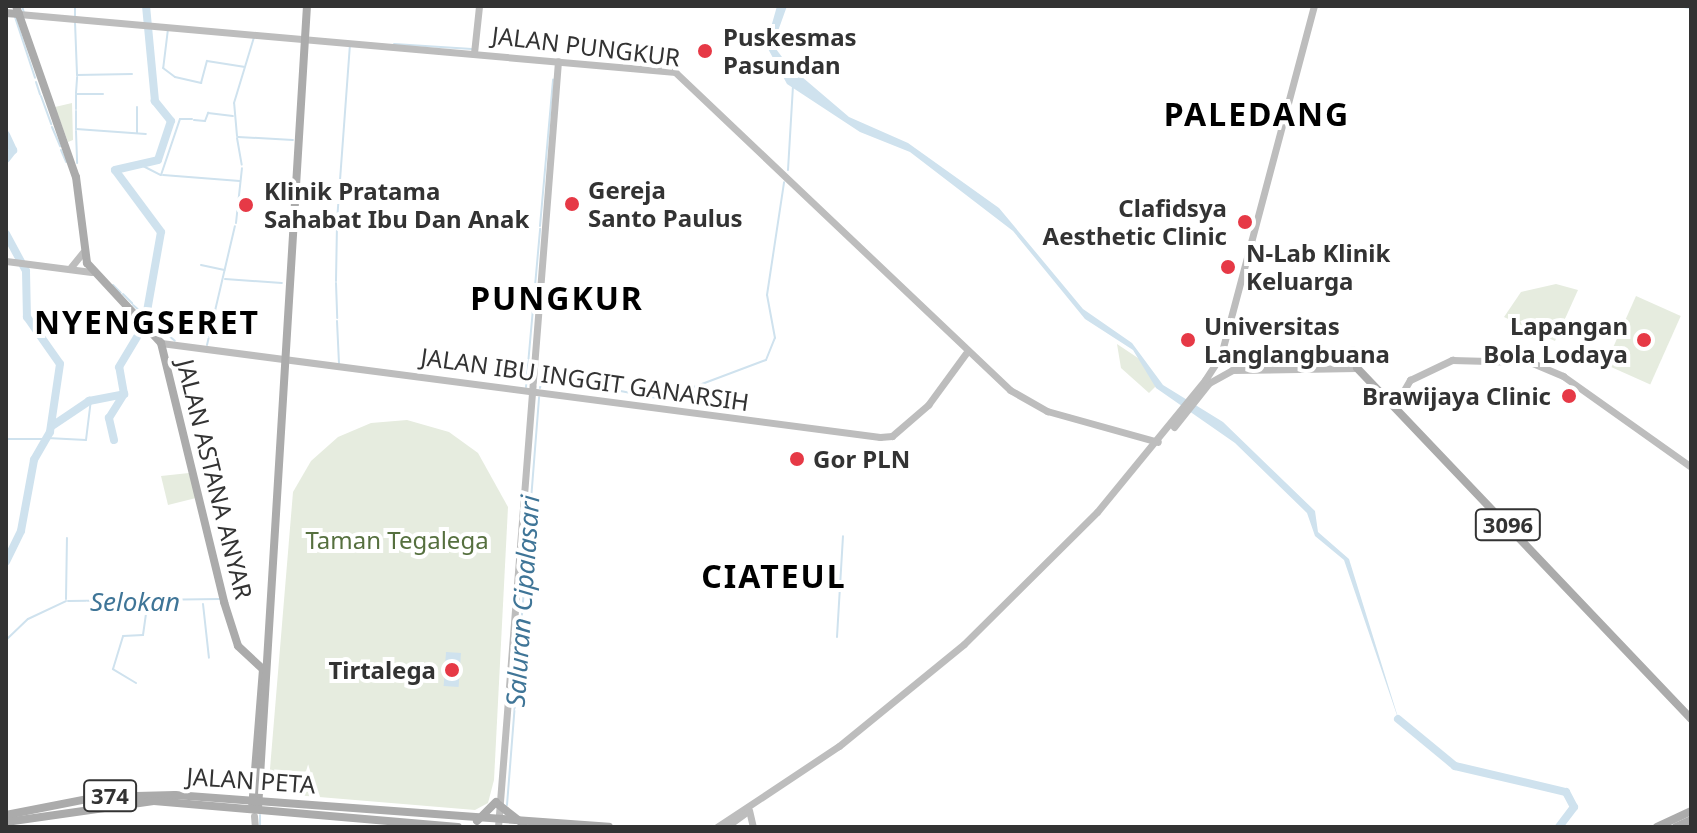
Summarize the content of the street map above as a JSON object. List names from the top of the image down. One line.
{"streets":{"main road":["JALAN PUNGKUR","JALAN IBU INGGIT GANARSIH","JALAN ASTANA ANYAR","3096","JALAN PETA","374"]},"crossings":[["JALAN PUNGKUR","JALAN IBU INGGIT GANARSIH"],["JALAN PUNGKUR","JALAN ASTANA ANYAR"],["JALAN IBU INGGIT GANARSIH","JALAN ASTANA ANYAR"]],"districts":["PALEDANG","PUNGKUR","NYENGSERET","CIATEUL"],"water":["Saluran Cipalasari","Selokan"],"parks":["Taman Tegalega"],"places":["Puskesmas Pasundan","Gereja Santo Paulus","Klinik Pratama Sahabat Ibu Dan Anak","Clafidsya Aesthetic Clinic","N-Lab Klinik Keluarga","Universitas Langlangbuana","Lapangan Bola Lodaya","Brawijaya Clinic","Gor PLN","Tirtalega"]}
